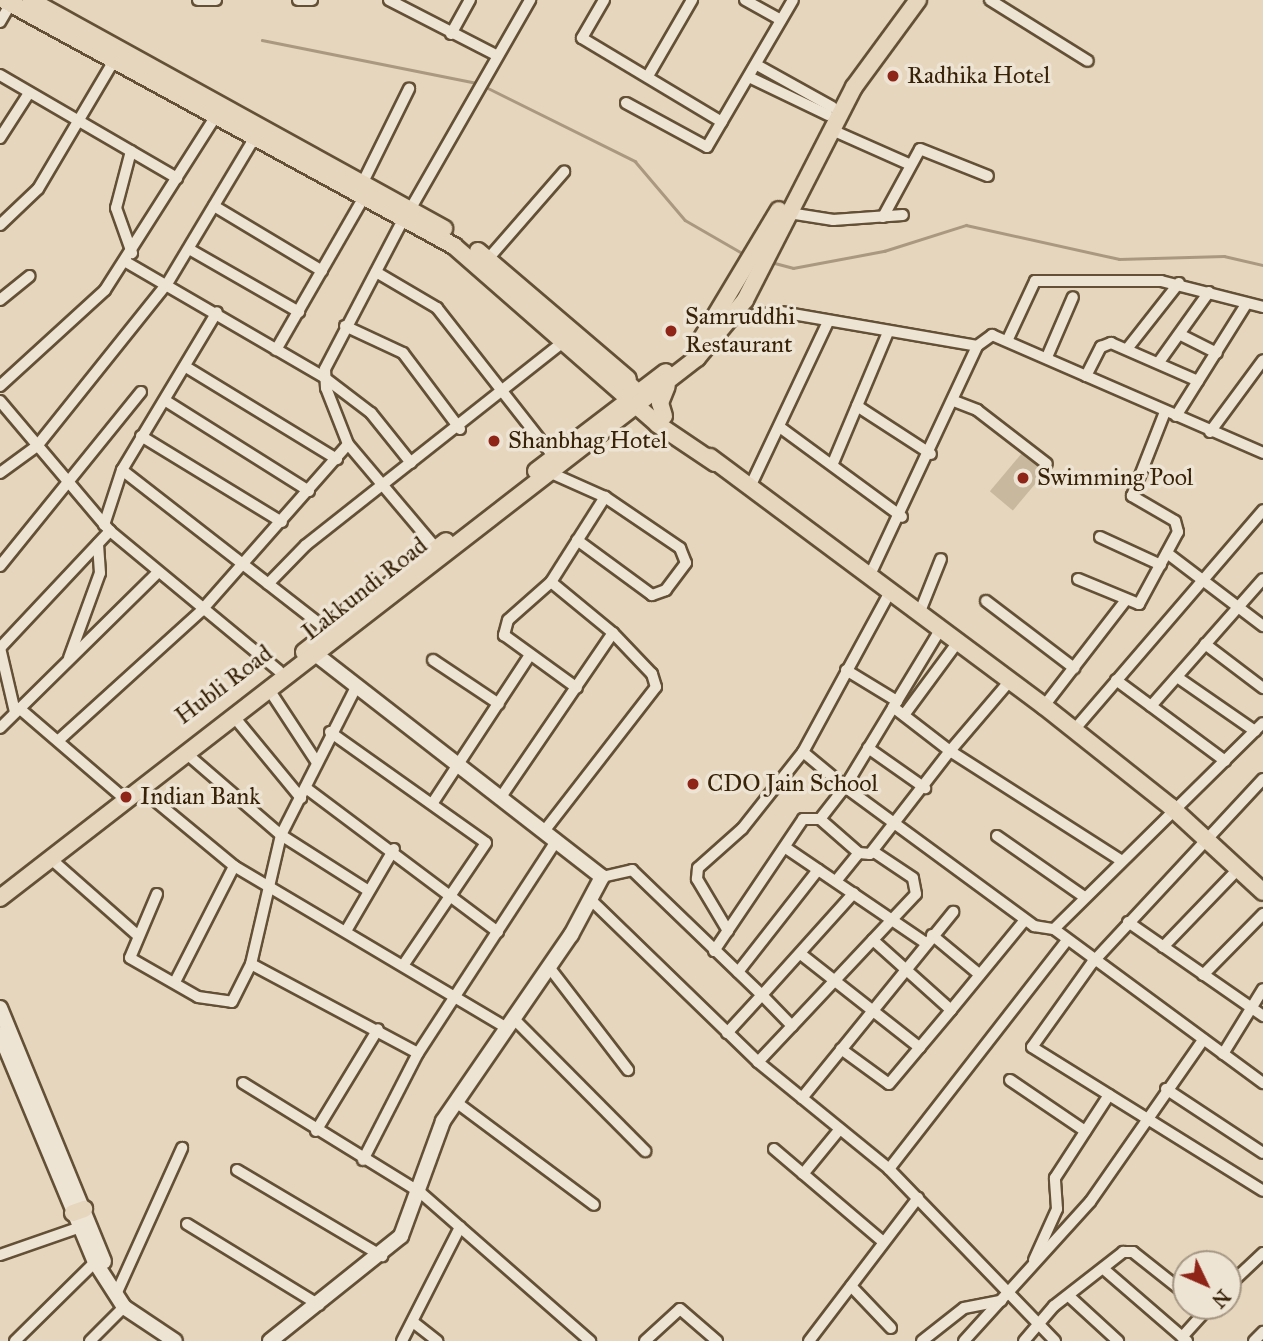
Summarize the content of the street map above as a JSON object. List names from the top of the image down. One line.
{"streets":{"main road":["Lakkundi Road","Hubli Road"]},"crossings":[["Lakkundi Road","Hubli Road"]],"places":["Radhika Hotel","Samruddhi Restaurant","Shanbhag Hotel","Swimming Pool","CDO Jain School","Indian Bank"],"north":"bottom right"}
